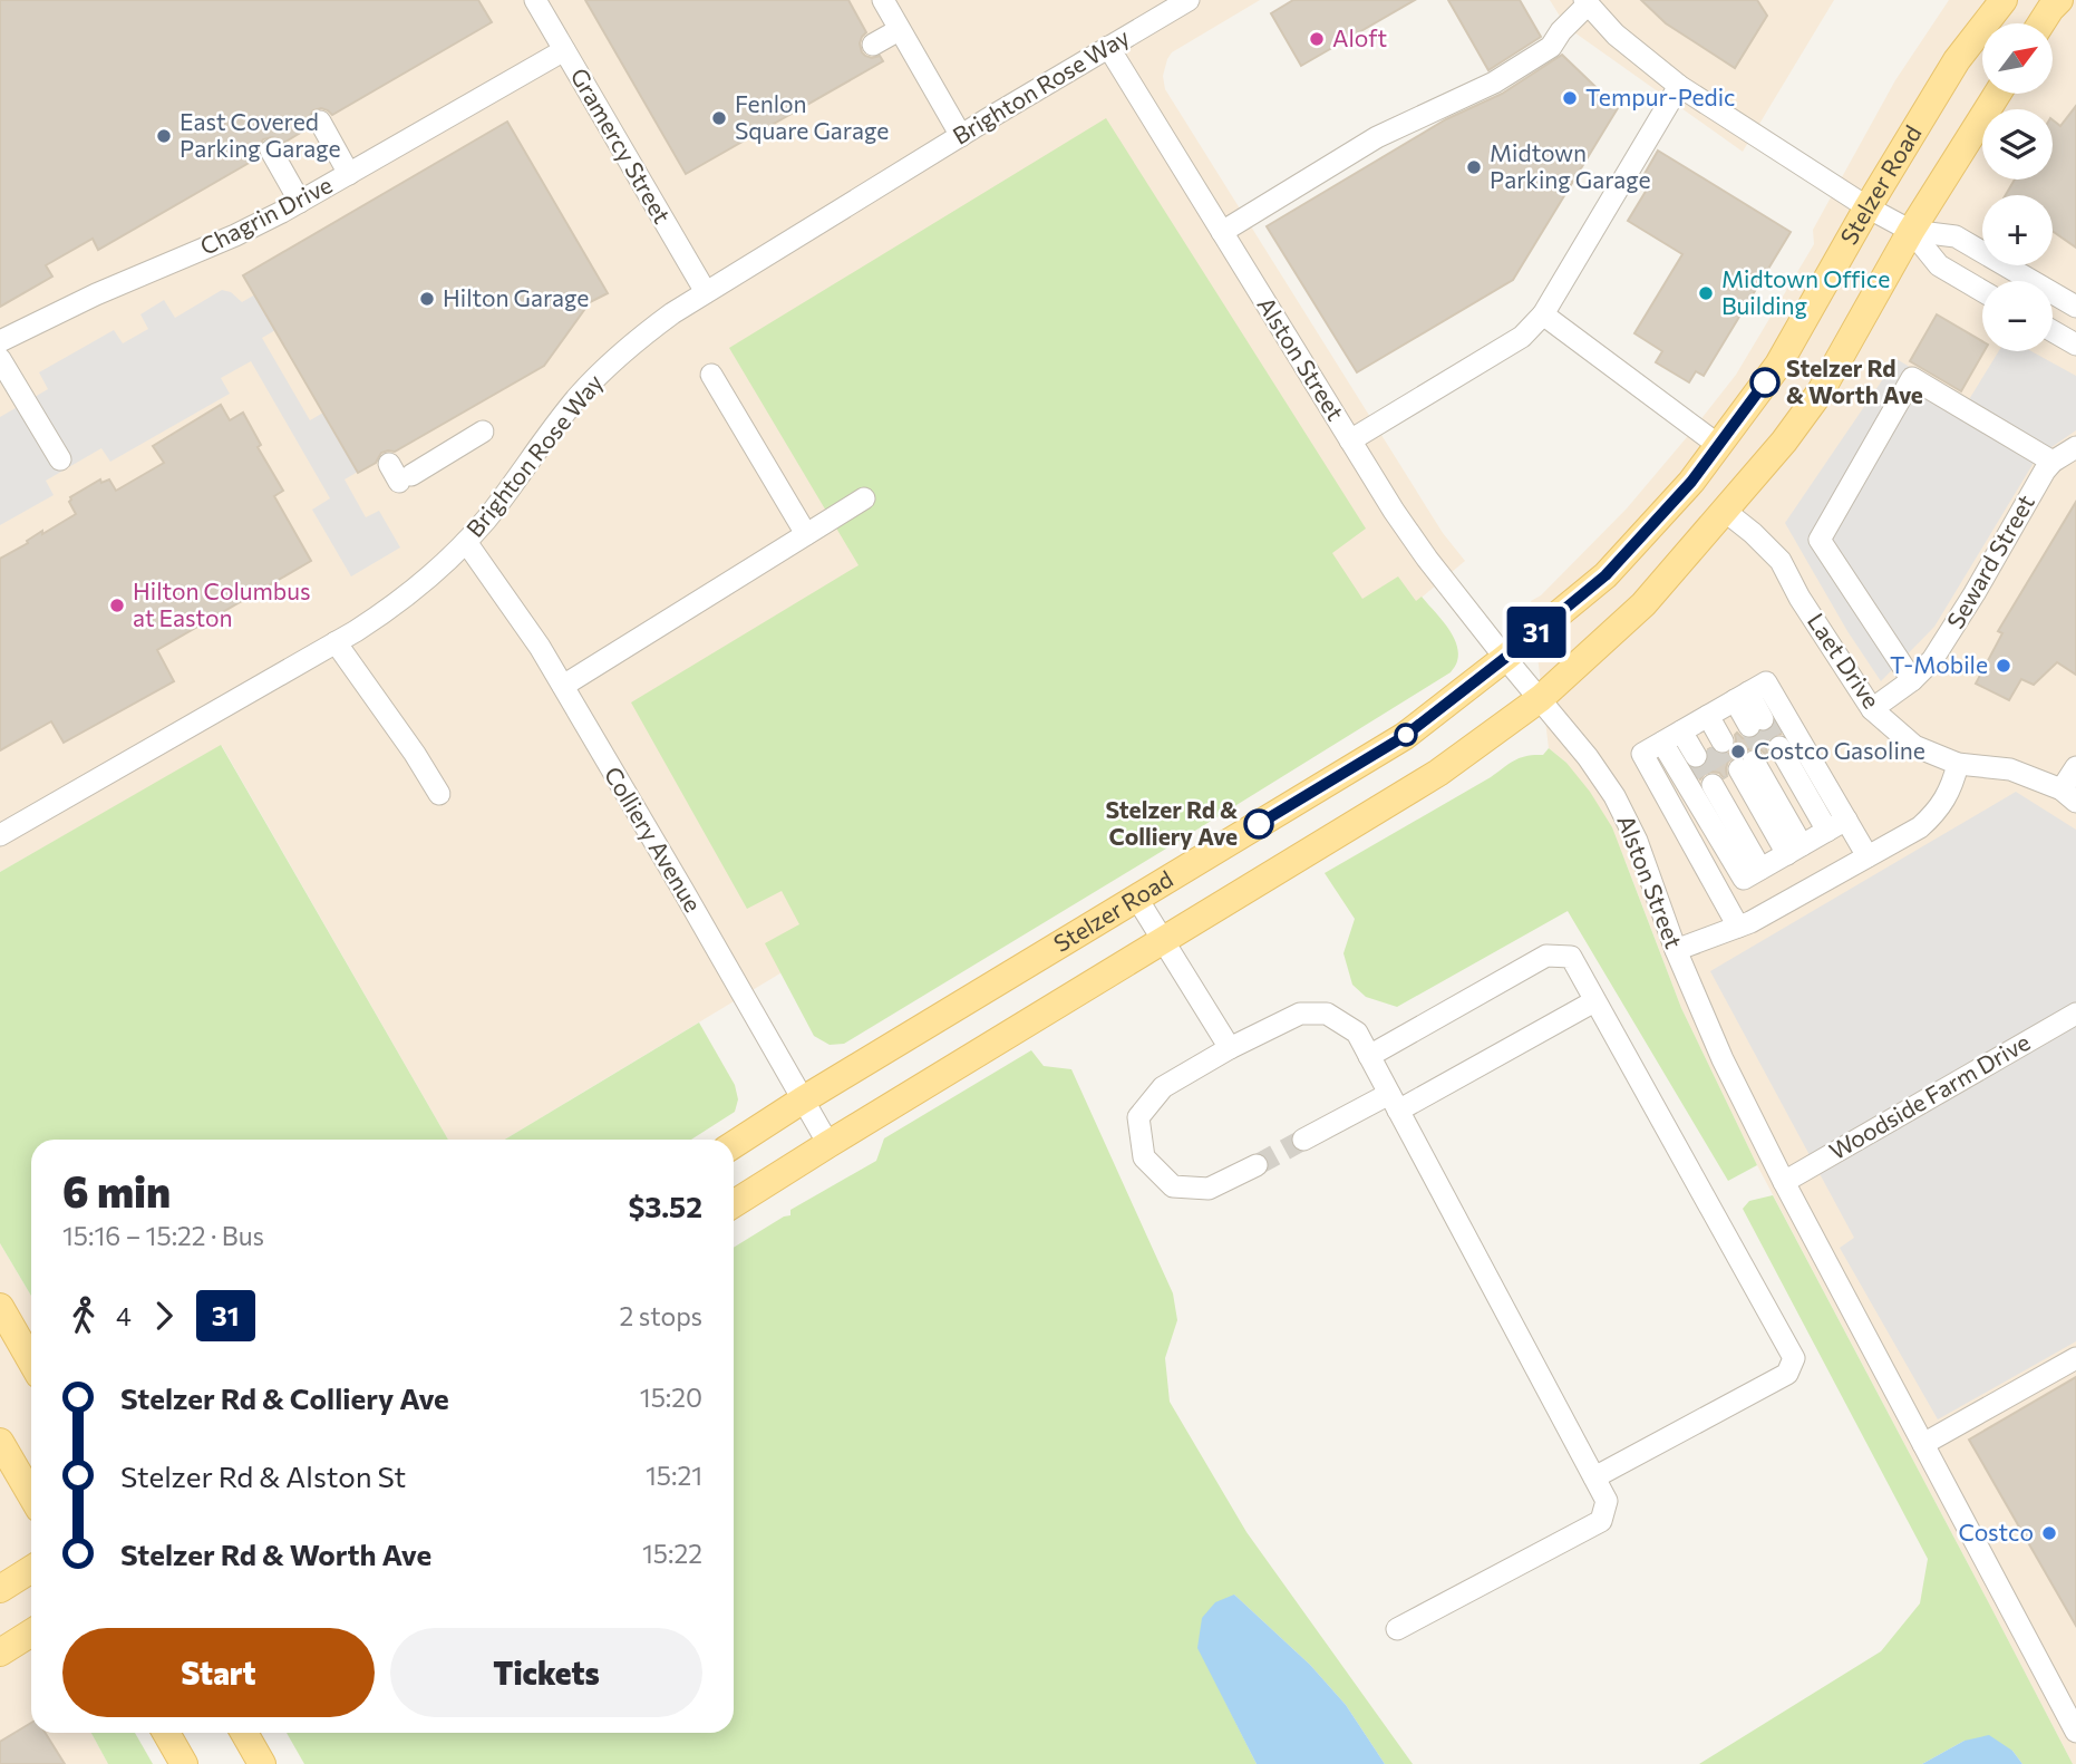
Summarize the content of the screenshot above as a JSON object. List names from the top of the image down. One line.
{"streets":{"main road":["Stelzer Road"],"street":["Brighton Rose Way","Gramercy Street","Chagrin Drive","Alston Street","Seward Street","Laet Drive","Colliery Avenue","Woodside Farm Drive"]},"crossings":[["Brighton Rose Way","Gramercy Street"],["Brighton Rose Way","Alston Street"],["Brighton Rose Way","Colliery Avenue"],["Gramercy Street","Chagrin Drive"],["Stelzer Road","Alston Street"],["Stelzer Road","Laet Drive"],["Stelzer Road","Colliery Avenue"],["Alston Street","Woodside Farm Drive"],["Seward Street","Laet Drive"]],"places":["Aloft","Tempur-Pedic","Fenlon Square Garage","East Covered Parking Garage","Midtown Parking Garage","Midtown Office Building","Hilton Garage","Stelzer Rd & Worth Ave","Hilton Columbus at Easton","T-Mobile","Costco Gasoline","Stelzer Rd & Colliery Ave","Costco"],"lines":["bus line 31"],"north":"top right","page":{"on_map":"31","map_buttons":["+","−"],"heading":["6 min","15:16 – 15:22 · Bus","$3.52"],"legs":["4","31","2 stops"],"list":[{"name":"Stelzer Rd & Colliery Ave","value":"15:20"},{"name":"Stelzer Rd & Alston St","value":"15:21"},{"name":"Stelzer Rd & Worth Ave","value":"15:22"}],"buttons":["Start","Tickets"]}}
